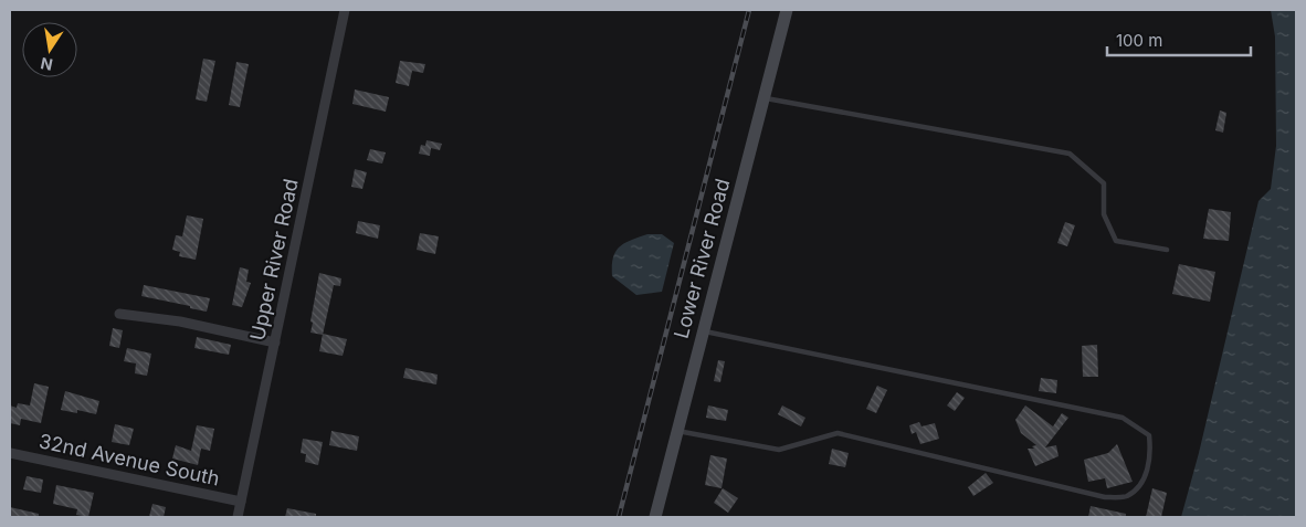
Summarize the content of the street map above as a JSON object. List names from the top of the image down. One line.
{"streets":{"street":["Lower River Road","Upper River Road","32nd Avenue South"]},"crossings":[["Upper River Road","32nd Avenue South"]],"scale_bar":"100 m","north":"bottom"}
